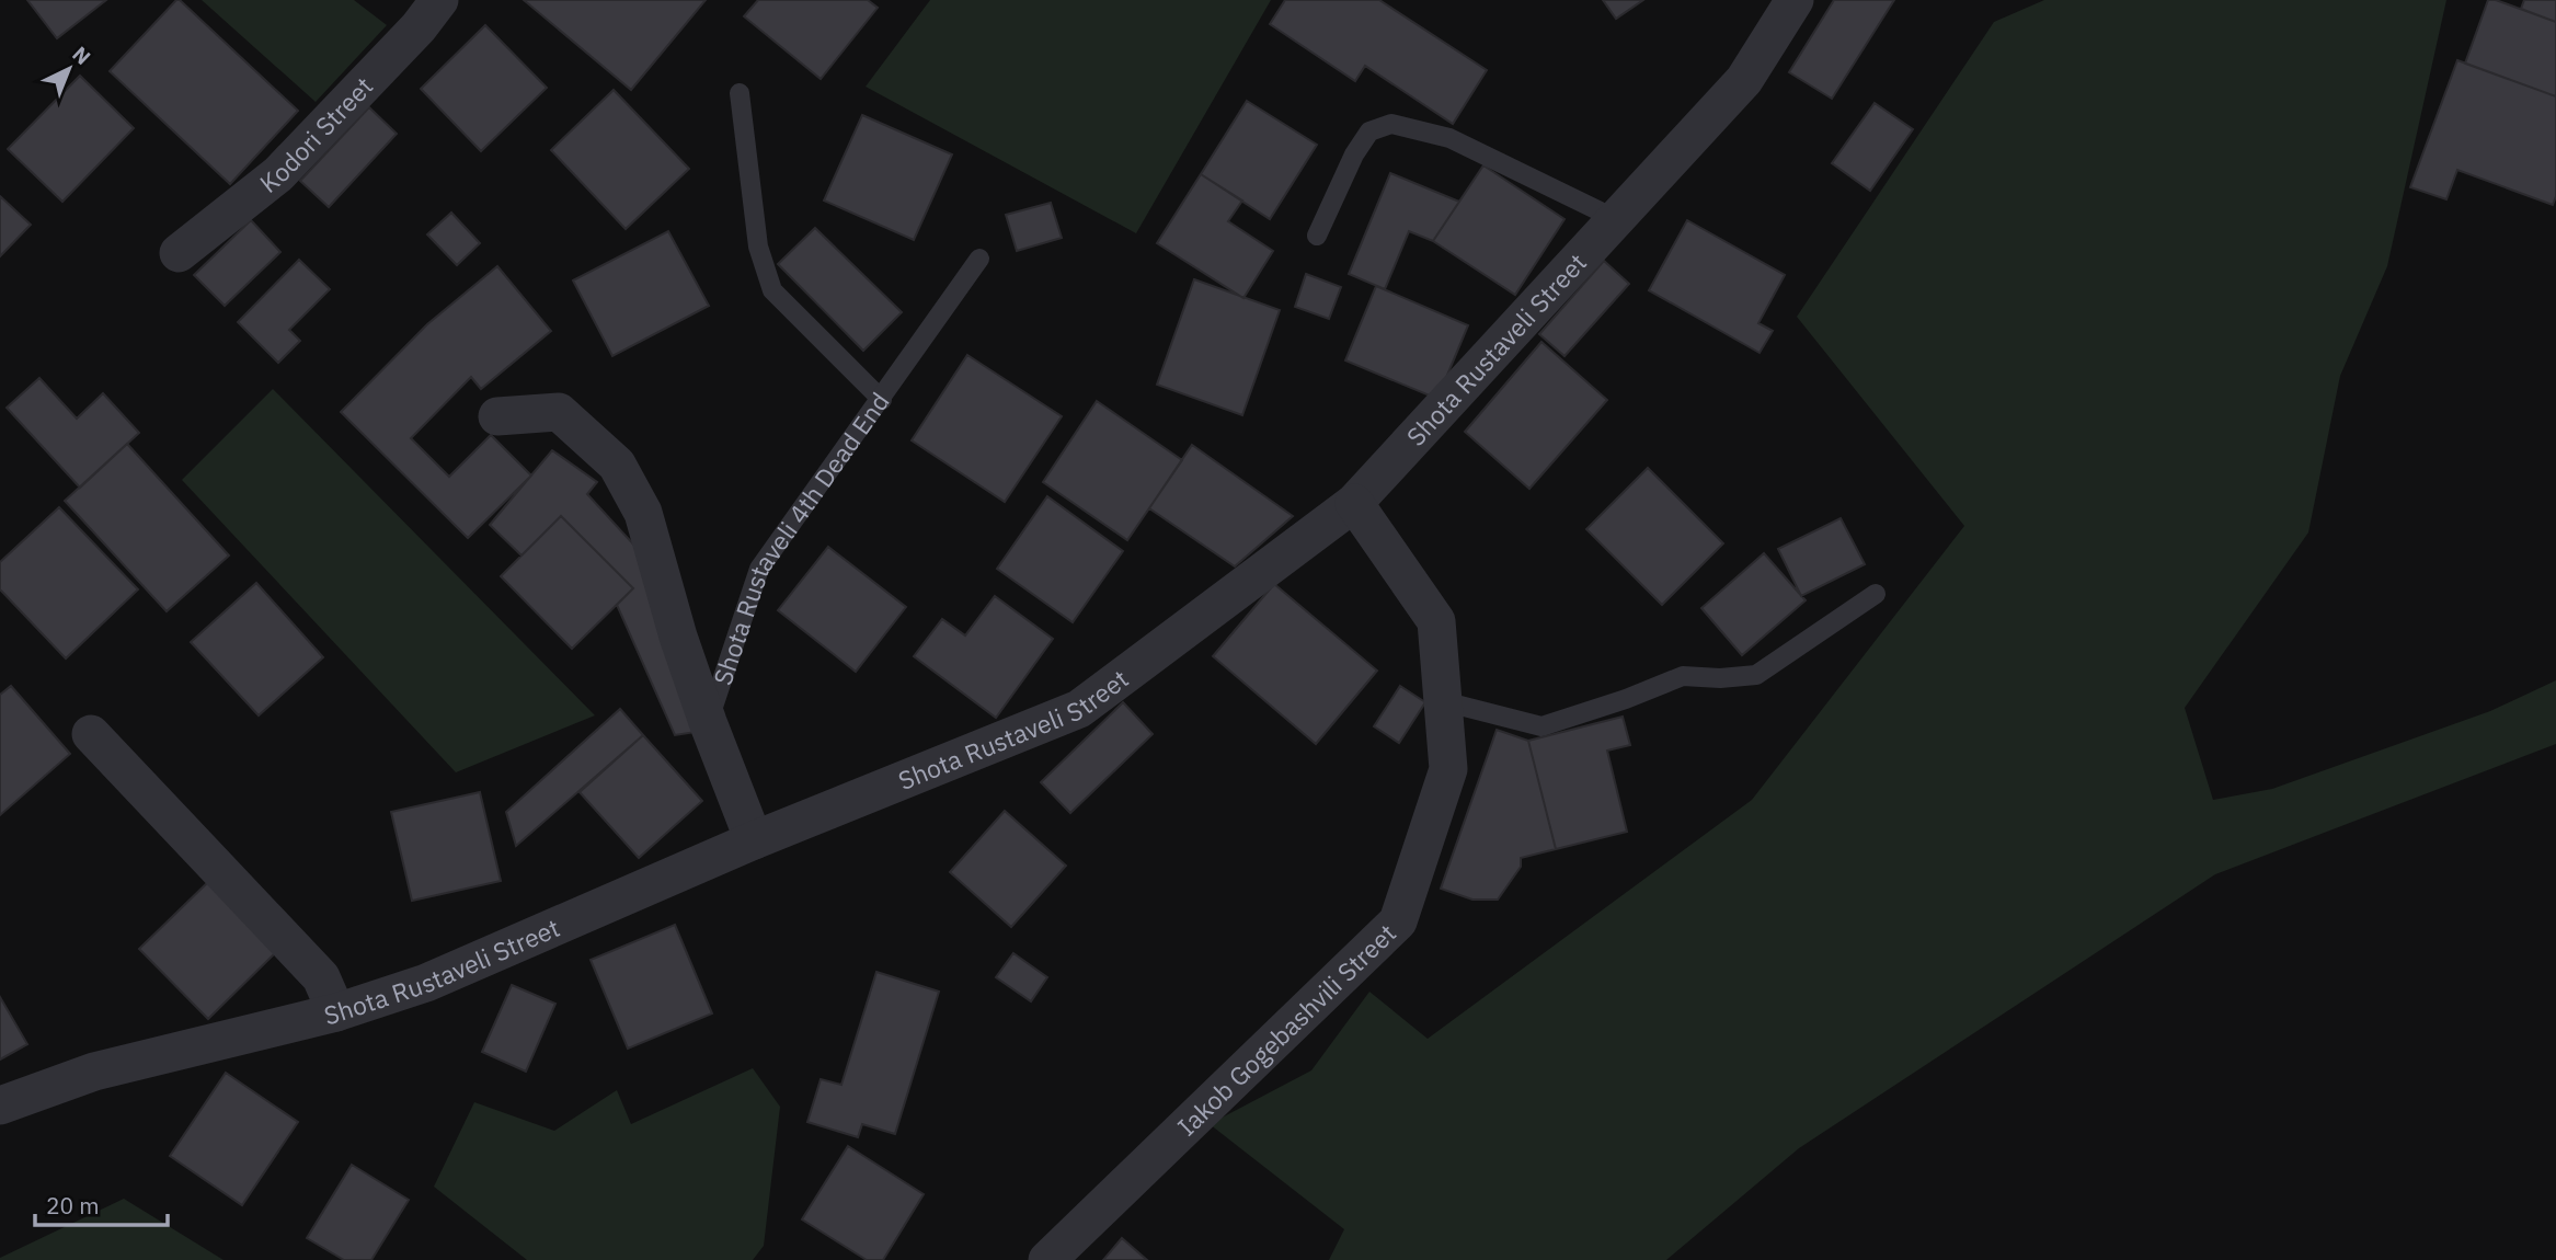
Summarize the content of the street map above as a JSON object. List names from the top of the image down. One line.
{"streets":{"street":["Kodori Street","Shota Rustaveli Street","Iakob Gogebashvili Street"],"lane":["Shota Rustaveli 4th Dead End"]},"crossings":[["Shota Rustaveli Street","Iakob Gogebashvili Street"]],"scale_bar":"20 m","north":"top right"}
